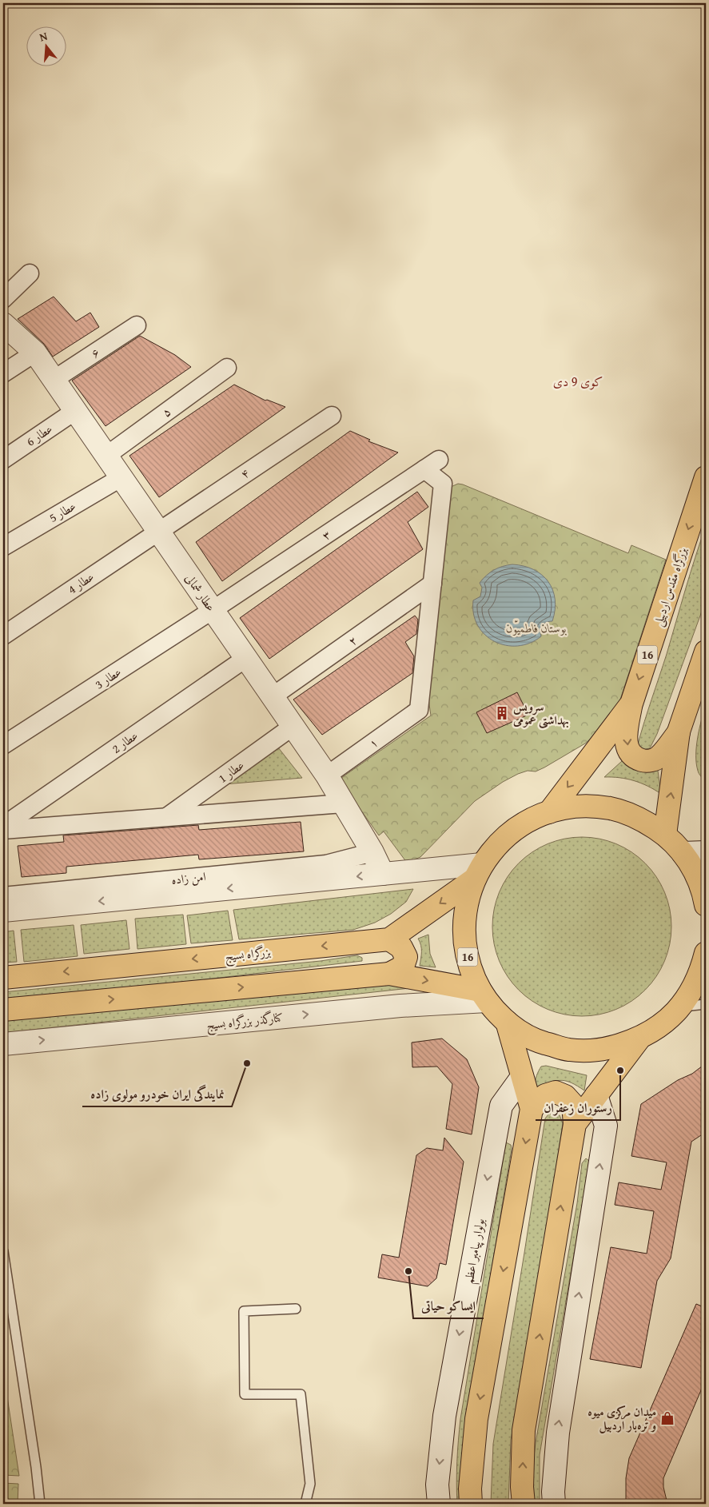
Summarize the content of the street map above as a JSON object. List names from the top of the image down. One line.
{"streets":{"main road":["بزرگراه مقدس اردبیلی","16","بزرگراه بسیج"],"street":["۶","۵","عطار 6","۴","عطار 5","۳","عطار 4","عطار شمالی","۲","عطار 3","عطار 2","۱","عطار 1","امن زاده","کنارگذر بزرگراه بسیج","بولوار پیامبر اعظم"]},"crossings":[["۶","عطار شمالی"],["۵","عطار شمالی"],["عطار 6","عطار شمالی"],["۴","عطار 4"],["۴","عطار شمالی"],["عطار 5","عطار شمالی"],["۳","عطار شمالی"],["۳","۲"],["۳","عطار 3"],["۳","۱"],["عطار 4","عطار شمالی"],["بزرگراه مقدس اردبیلی","16"],["عطار شمالی","۲"],["عطار شمالی","عطار 3"],["عطار شمالی","عطار 2"],["عطار شمالی","۱"],["عطار شمالی","عطار 1"],["عطار شمالی","امن زاده"],["۲","۱"],["16","بزرگراه بسیج"],["16","کنارگذر بزرگراه بسیج"]],"districts":["کوی 9 دی"],"parks":["بوستان فاطمیّون"],"places":{"building":["سرویس بهداشتی عمومی"],"other":["نمایندگی ایران خودرو مولوی زاده","رستوران زعفران","ایساکو حیاتی"],"shop":["میدان مرکزی میوه و تره‌بار اردبیل"]},"north":"top"}
